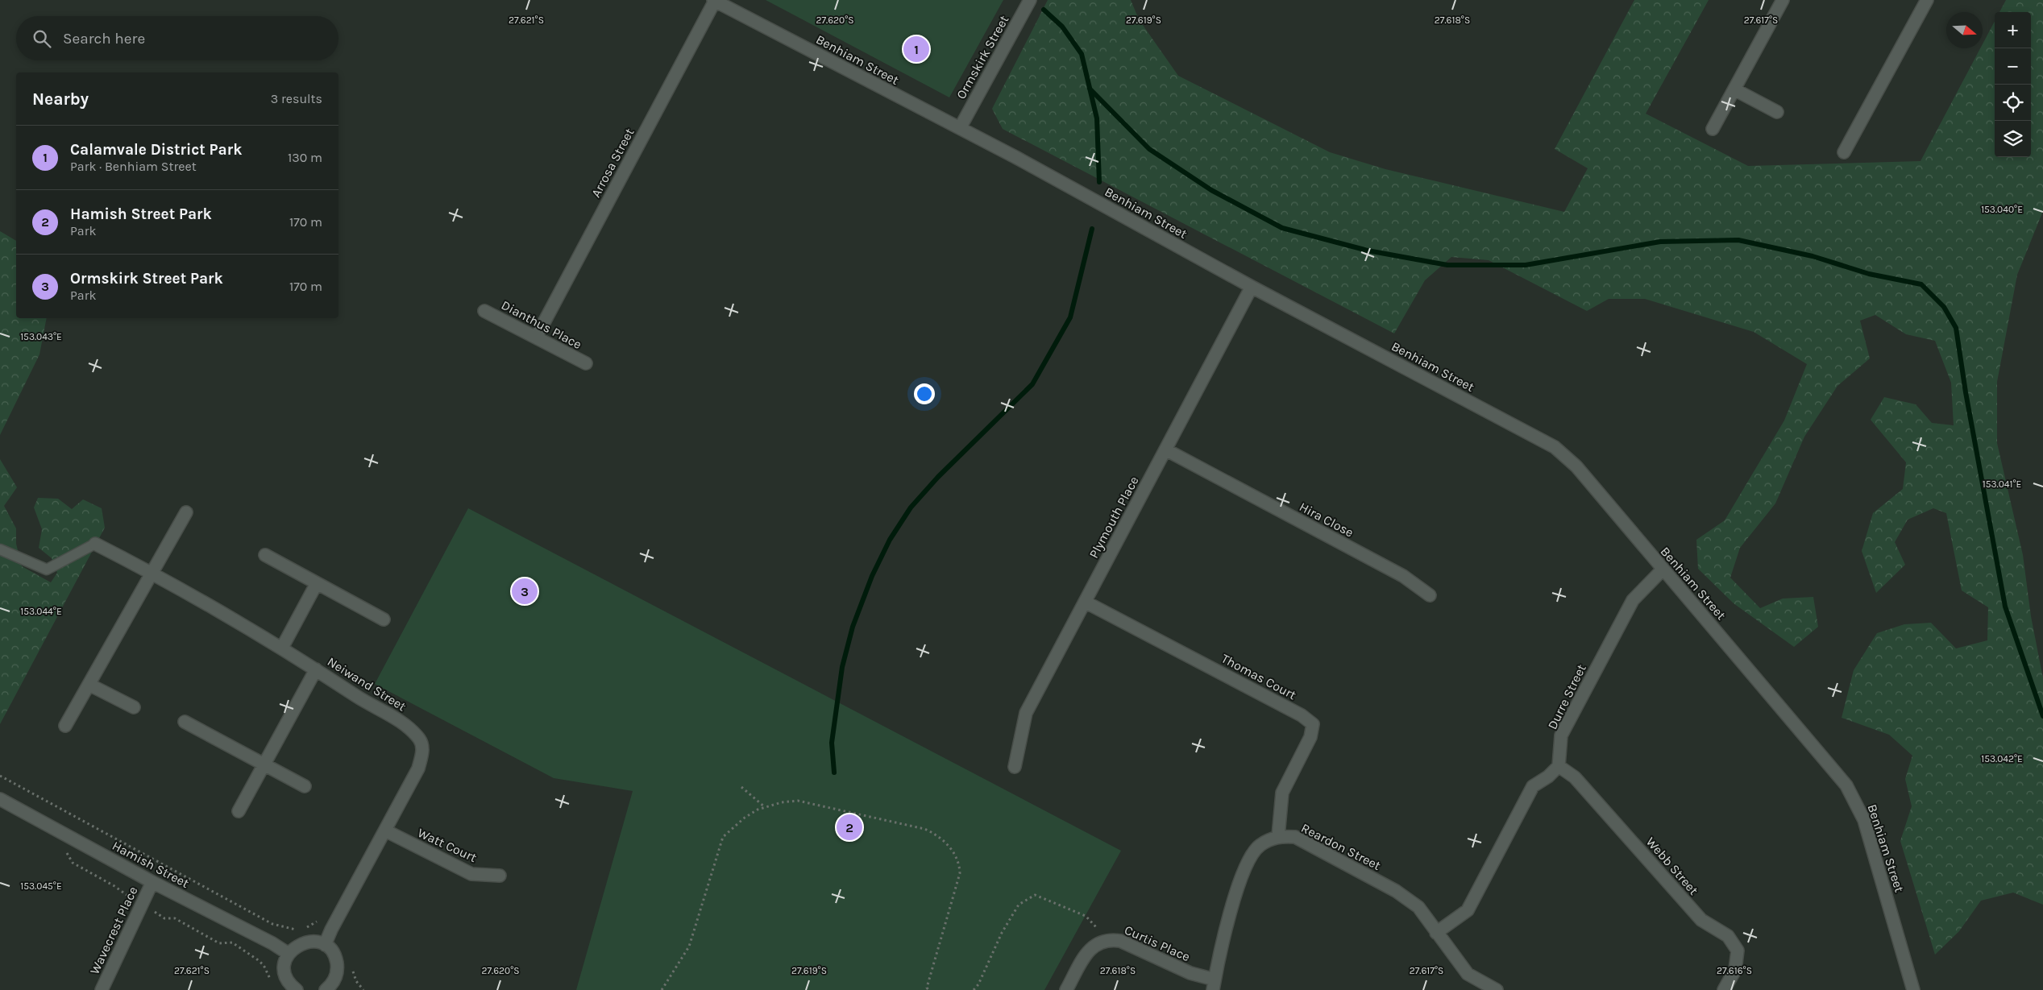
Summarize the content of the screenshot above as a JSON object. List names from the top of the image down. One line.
{"streets":{"street":["Ormskirk Street","Benhiam Street","Arrosa Street","Dianthus Place","Plymouth Place","Hira Close","Thomas Court","Neiwand Street","Durre Street","Watt Court","Reardon Street","Hamish Street","Webb Street","Wavecrest Place","Curtis Place"]},"crossings":[["Ormskirk Street","Benhiam Street"],["Benhiam Street","Arrosa Street"],["Benhiam Street","Plymouth Place"],["Benhiam Street","Durre Street"],["Arrosa Street","Dianthus Place"],["Plymouth Place","Hira Close"],["Plymouth Place","Thomas Court"],["Thomas Court","Reardon Street"],["Neiwand Street","Watt Court"],["Durre Street","Webb Street"],["Hamish Street","Wavecrest Place"]],"north":"right","page":{"map_buttons":["+","−"],"search":"Search here","pins":["1","3","2"],"heading":["Nearby","3 results"],"list":[{"mark":"1","name":"Calamvale District Park","note":"Park · Benhiam Street","value":"130 m"},{"mark":"2","name":"Hamish Street Park","note":"Park","value":"170 m"},{"mark":"3","name":"Ormskirk Street Park","note":"Park","value":"170 m"}]},"coordinates":["27.621°S","27.620°S","27.619°S","27.618°S","27.617°S","153.040°E","153.043°E","153.041°E","153.044°E","153.042°E","153.045°E","27.616°S"]}
